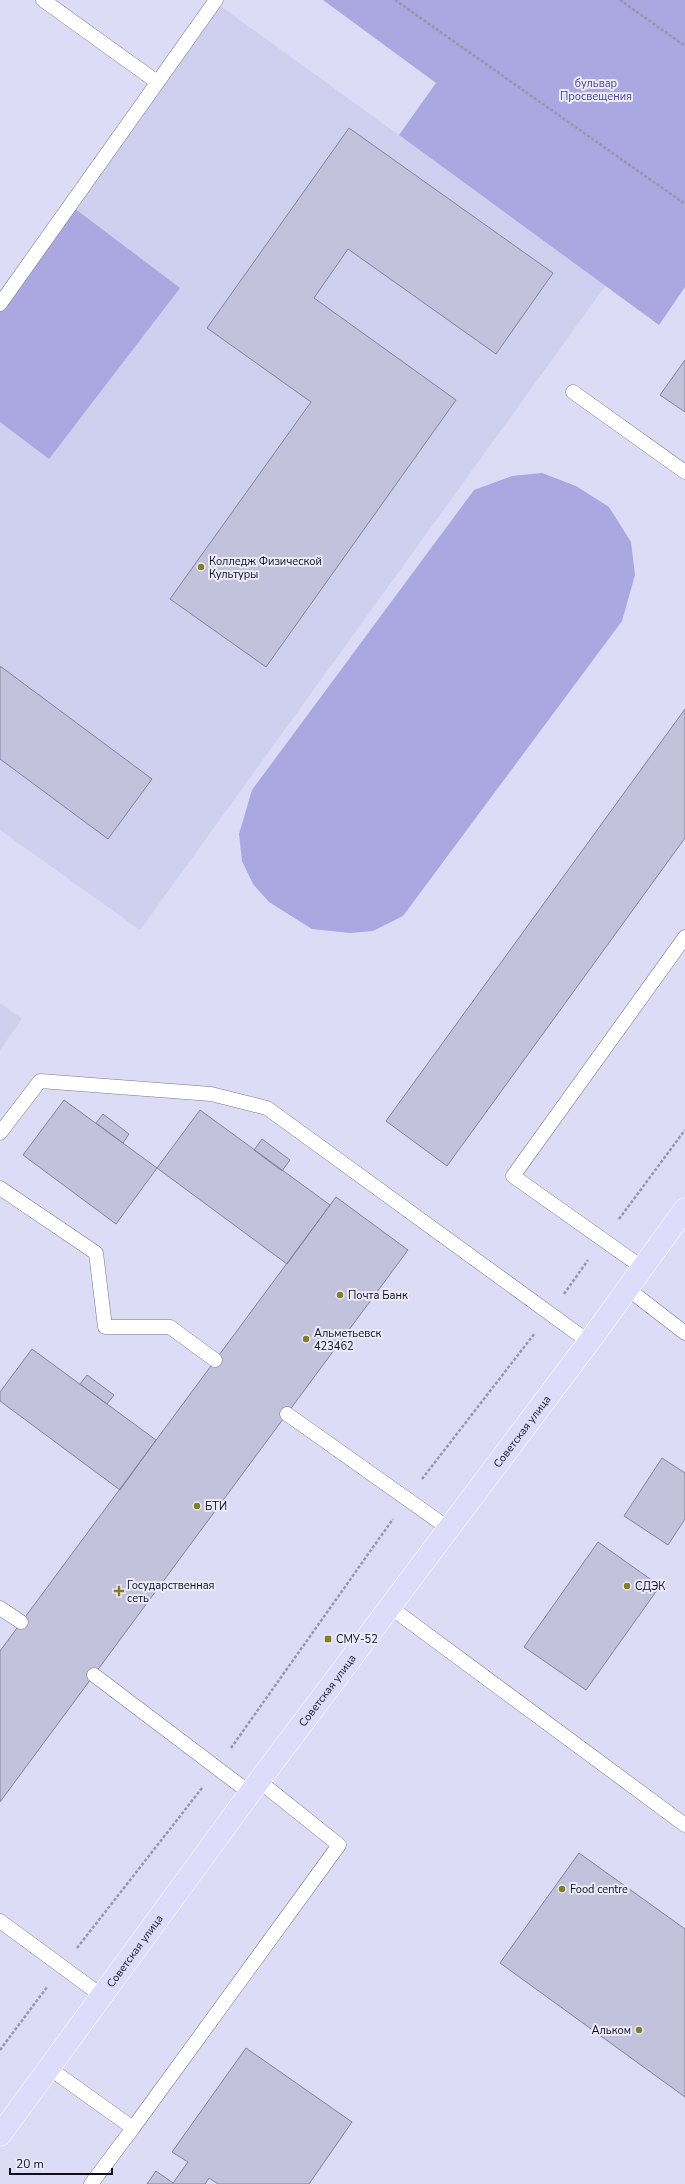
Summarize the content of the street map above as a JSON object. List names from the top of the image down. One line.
{"streets":{"main road":["Советская улица"]},"parks":["бульвар Просвещения"],"places":{"other":["Колледж Физической Культуры","Почта Банк","Альметьевск 423462","БТИ","СДЭК","Food centre","Альком"],"health":["Государственная сеть"],"transit":["СМУ-52"]},"scale_bar":"20 m"}
